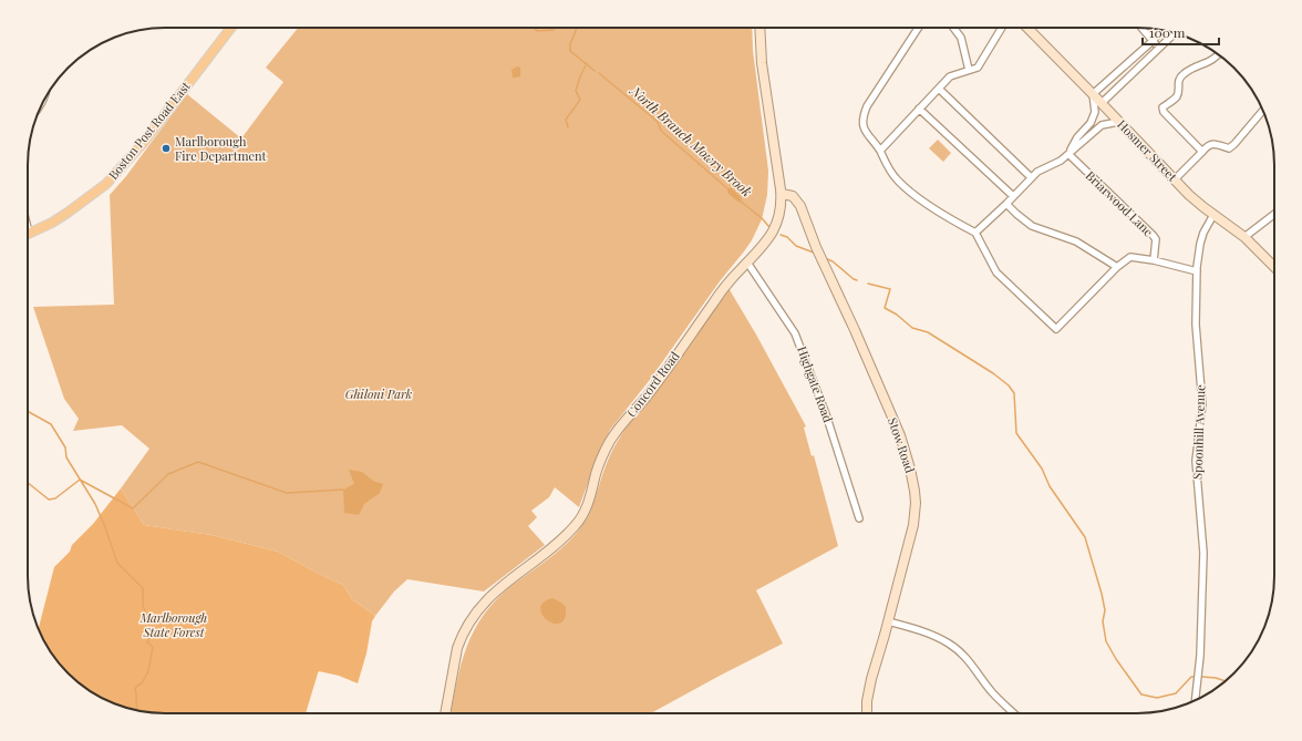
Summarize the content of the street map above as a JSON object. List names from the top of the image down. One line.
{"streets":{"main road":["Boston Post Road East"],"street":["Hosmer Street","Briarwood Lane","Concord Road","Highgate Road","Spoonhill Avenue","Stow Road"]},"crossings":[["Hosmer Street","Spoonhill Avenue"],["Concord Road","Highgate Road"],["Concord Road","Stow Road"]],"water":["North Branch Mowry Brook"],"parks":["Ghiloni Park","Marlborough State Forest"],"places":["Marlborough Fire Department"],"scale_bar":"100 m"}
